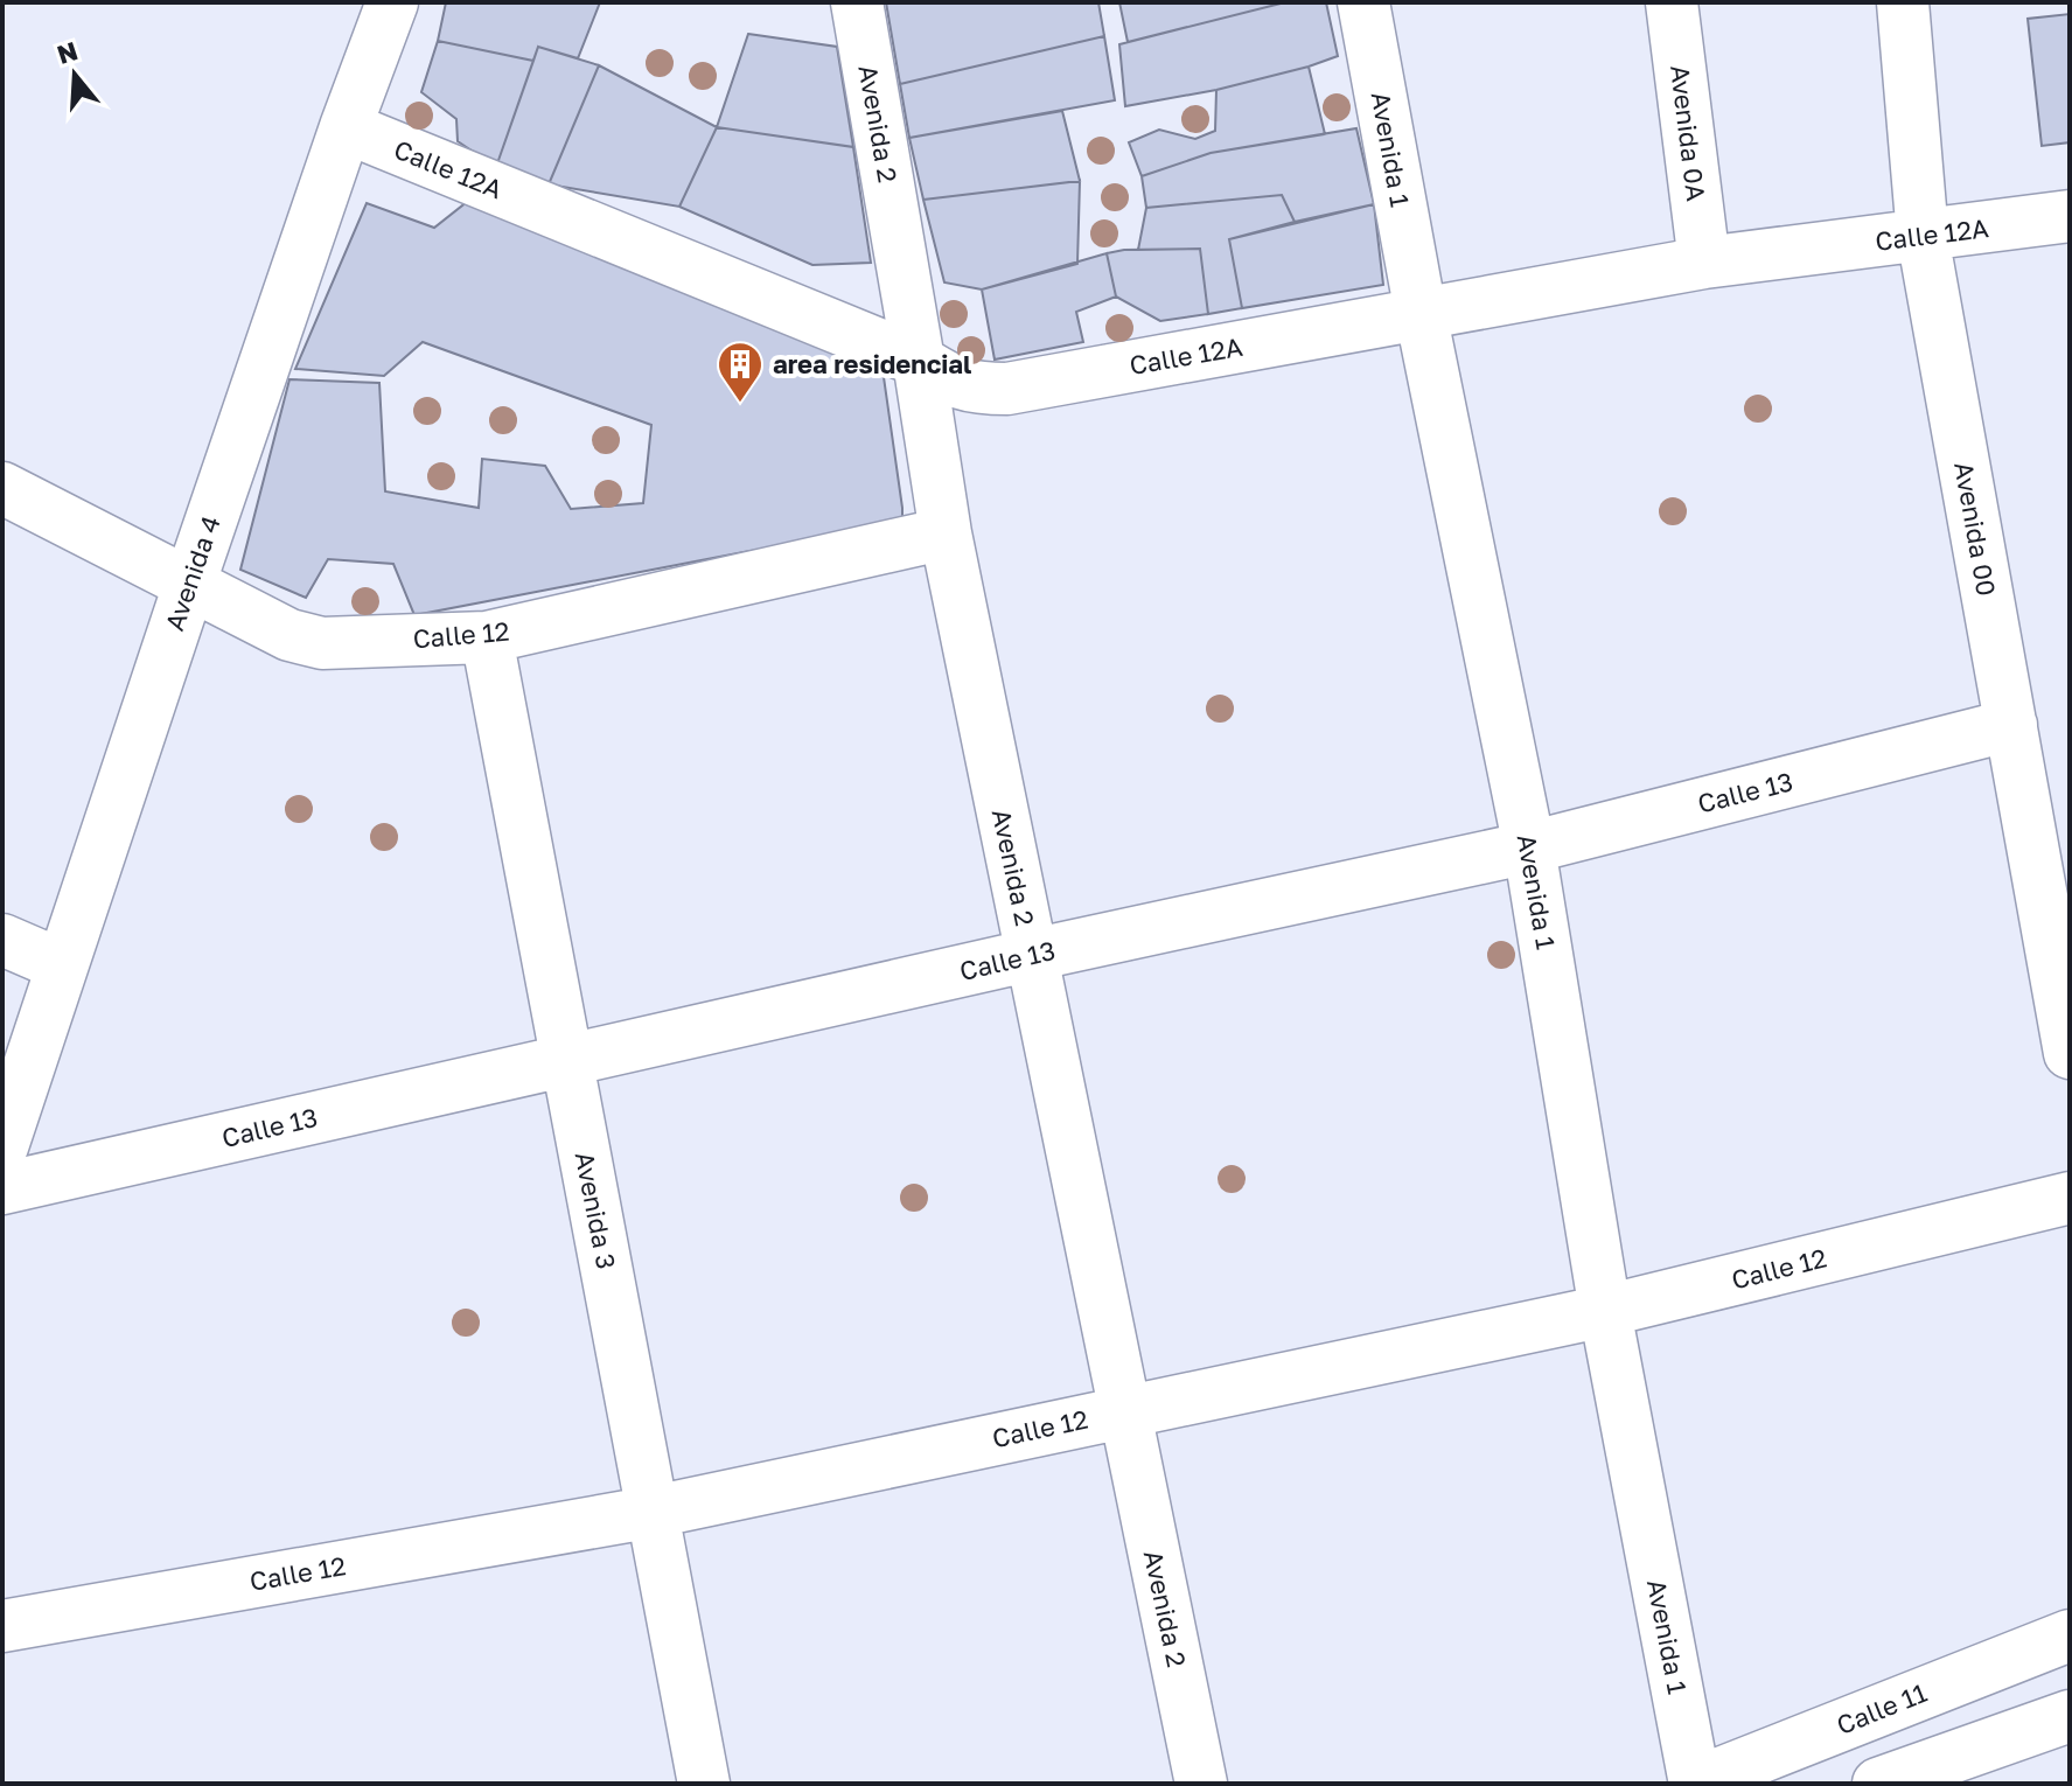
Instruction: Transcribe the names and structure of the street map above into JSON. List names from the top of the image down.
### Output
{
  "streets": {
    "street": [
      "Avenida 2",
      "Avenida 0A",
      "Avenida 1",
      "Calle 12A",
      "Avenida 00",
      "Avenida 4",
      "Calle 12",
      "Calle 13",
      "Avenida 3",
      "Calle 11"
    ]
  },
  "crossings": [
    ["Avenida 2", "Calle 12A"],
    ["Avenida 2", "Calle 12"],
    ["Avenida 2", "Calle 13"],
    ["Avenida 0A", "Calle 12A"],
    ["Avenida 1", "Calle 12A"],
    ["Avenida 1", "Calle 12"],
    ["Avenida 1", "Calle 13"],
    ["Avenida 1", "Calle 11"],
    ["Calle 12A", "Avenida 00"],
    ["Calle 12A", "Avenida 4"],
    ["Avenida 00", "Calle 13"],
    ["Avenida 4", "Calle 12"],
    ["Calle 12", "Avenida 3"],
    ["Calle 13", "Avenida 3"]
  ],
  "places": {
    "building": ["area residencial"]
  },
  "north": "top"
}
